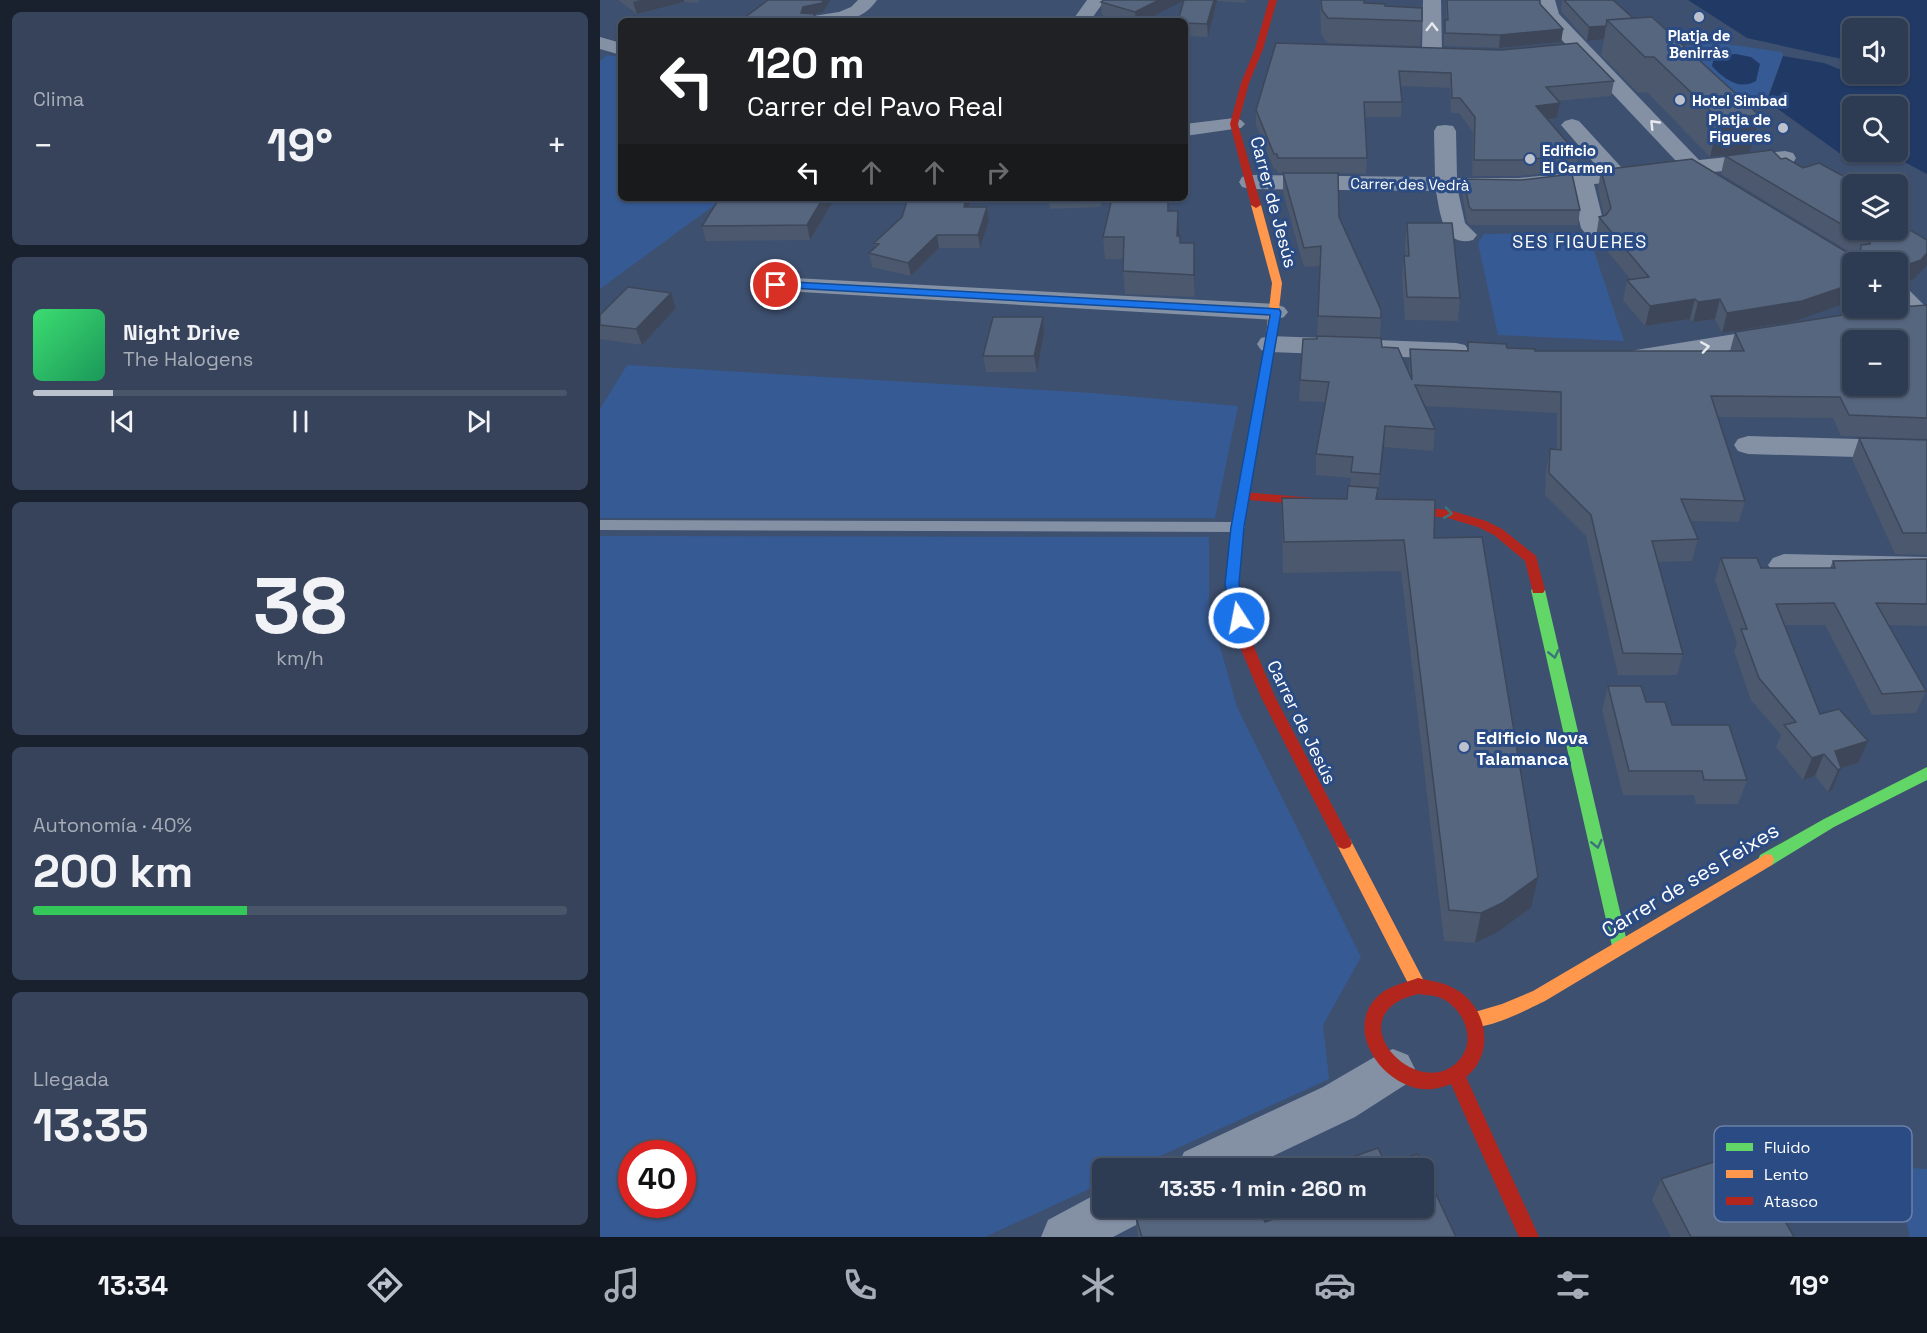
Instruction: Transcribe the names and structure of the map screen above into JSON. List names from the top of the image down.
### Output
{
  "streets": {
    "street": ["Carrer des Vedrà", "Carrer de Jesús", "Carrer de ses Feixes"]
  },
  "crossings": [
    ["Carrer des Vedrà", "Carrer de Jesús"],
    ["Carrer de Jesús", "Carrer de ses Feixes"]
  ],
  "districts": ["SES FIGUERES"],
  "places": [
    "Platja de Benirràs",
    "Hotel Simbad",
    "Platja de Figueres",
    "Edificio El Carmen",
    "Edificio Nova Talamanca"
  ],
  "legend": ["Fluido", "Lento", "Atasco"],
  "page": {
    "tile": [
      "Clima",
      ["38", "km/h"],
      ["Autonomía · 40%", "200 km"],
      ["Llegada", "13:35"]
    ],
    "map_buttons": ["+", "−"],
    "turn": ["120 m", "Carrer del Pavo Real"],
    "heat": ["−", "19°", "+"],
    "song": ["Night Drive", "The Halogens"],
    "limit": "40",
    "trip": "13:35 · 1 min · 260 m",
    "tabs": ["13:34", "19°"]
  }
}
